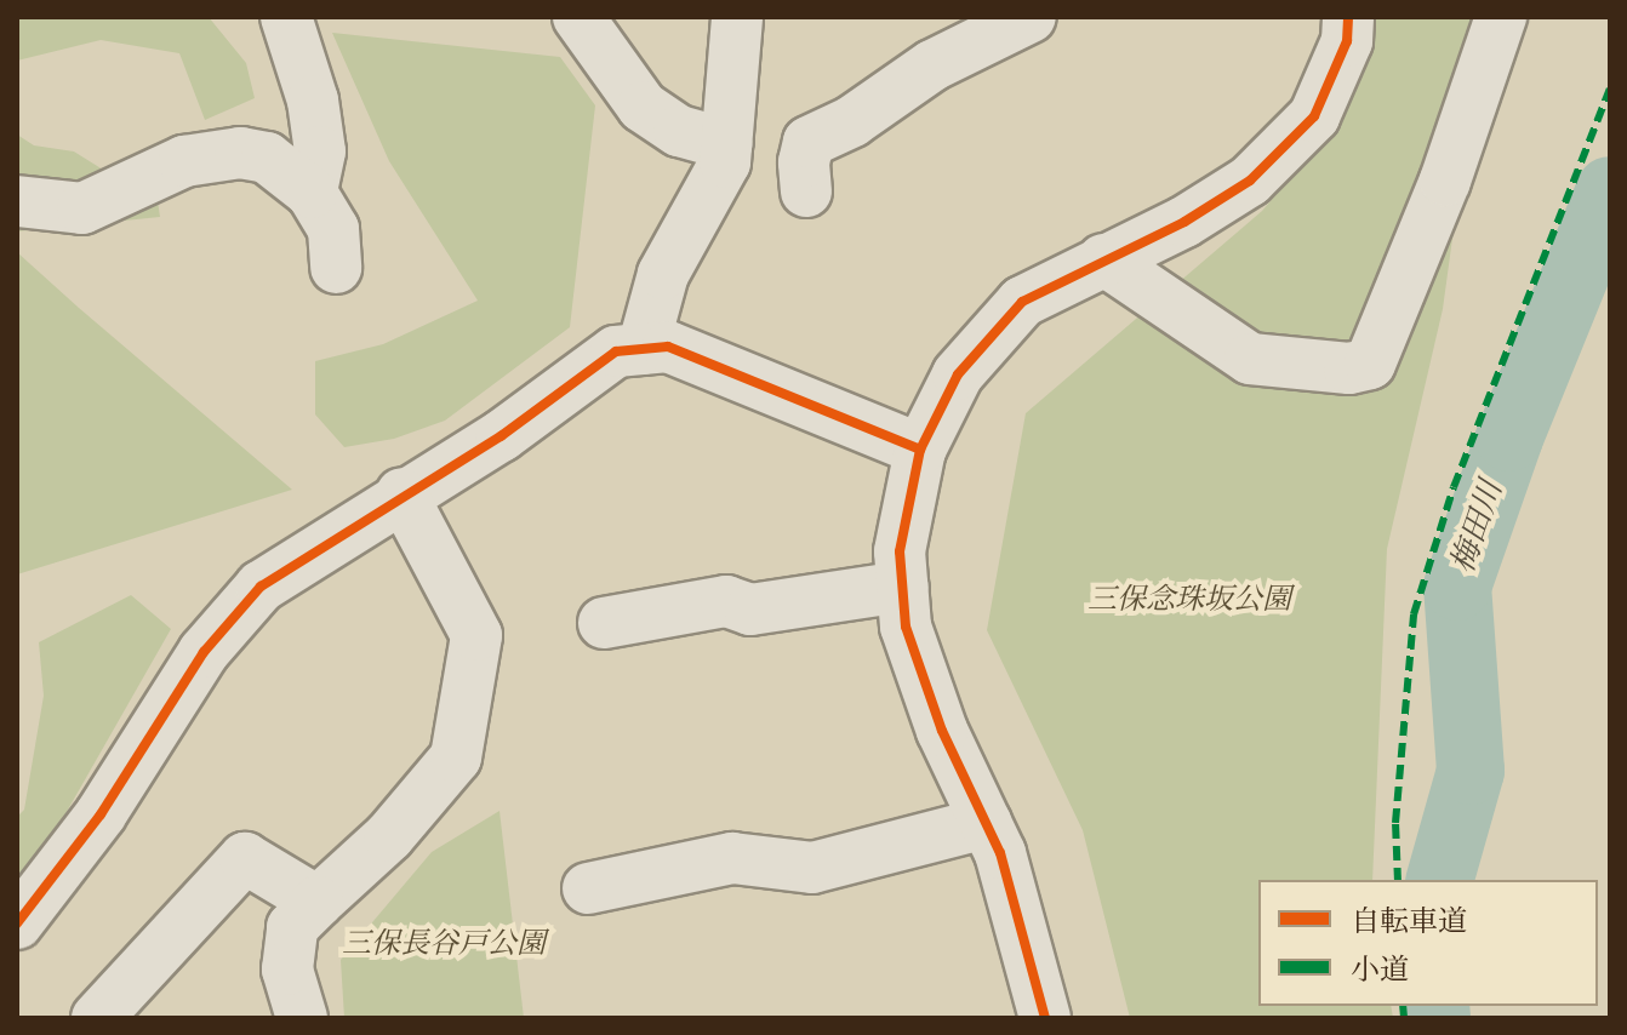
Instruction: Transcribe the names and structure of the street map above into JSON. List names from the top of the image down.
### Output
{
  "water": ["梅田川"],
  "parks": ["三保念珠坂公園", "三保長谷戸公園"],
  "legend": ["自転車道", "小道"]
}
